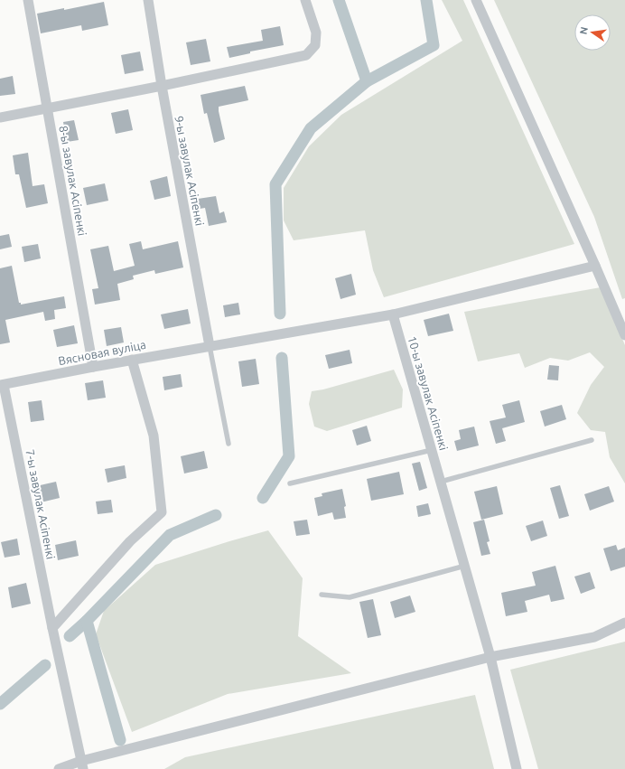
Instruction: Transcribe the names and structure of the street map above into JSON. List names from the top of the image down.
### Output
{
  "streets": {
    "street": [
      "9-ы завулак Асіпенкі",
      "8-ы завулак Асіпенкі",
      "Вясновая вуліца",
      "10-ы завулак Асіпенкі",
      "7-ы завулак Асіпенкі"
    ]
  },
  "crossings": [
    ["9-ы завулак Асіпенкі", "Вясновая вуліца"],
    ["8-ы завулак Асіпенкі", "Вясновая вуліца"],
    ["Вясновая вуліца", "7-ы завулак Асіпенкі"]
  ],
  "north": "left"
}
